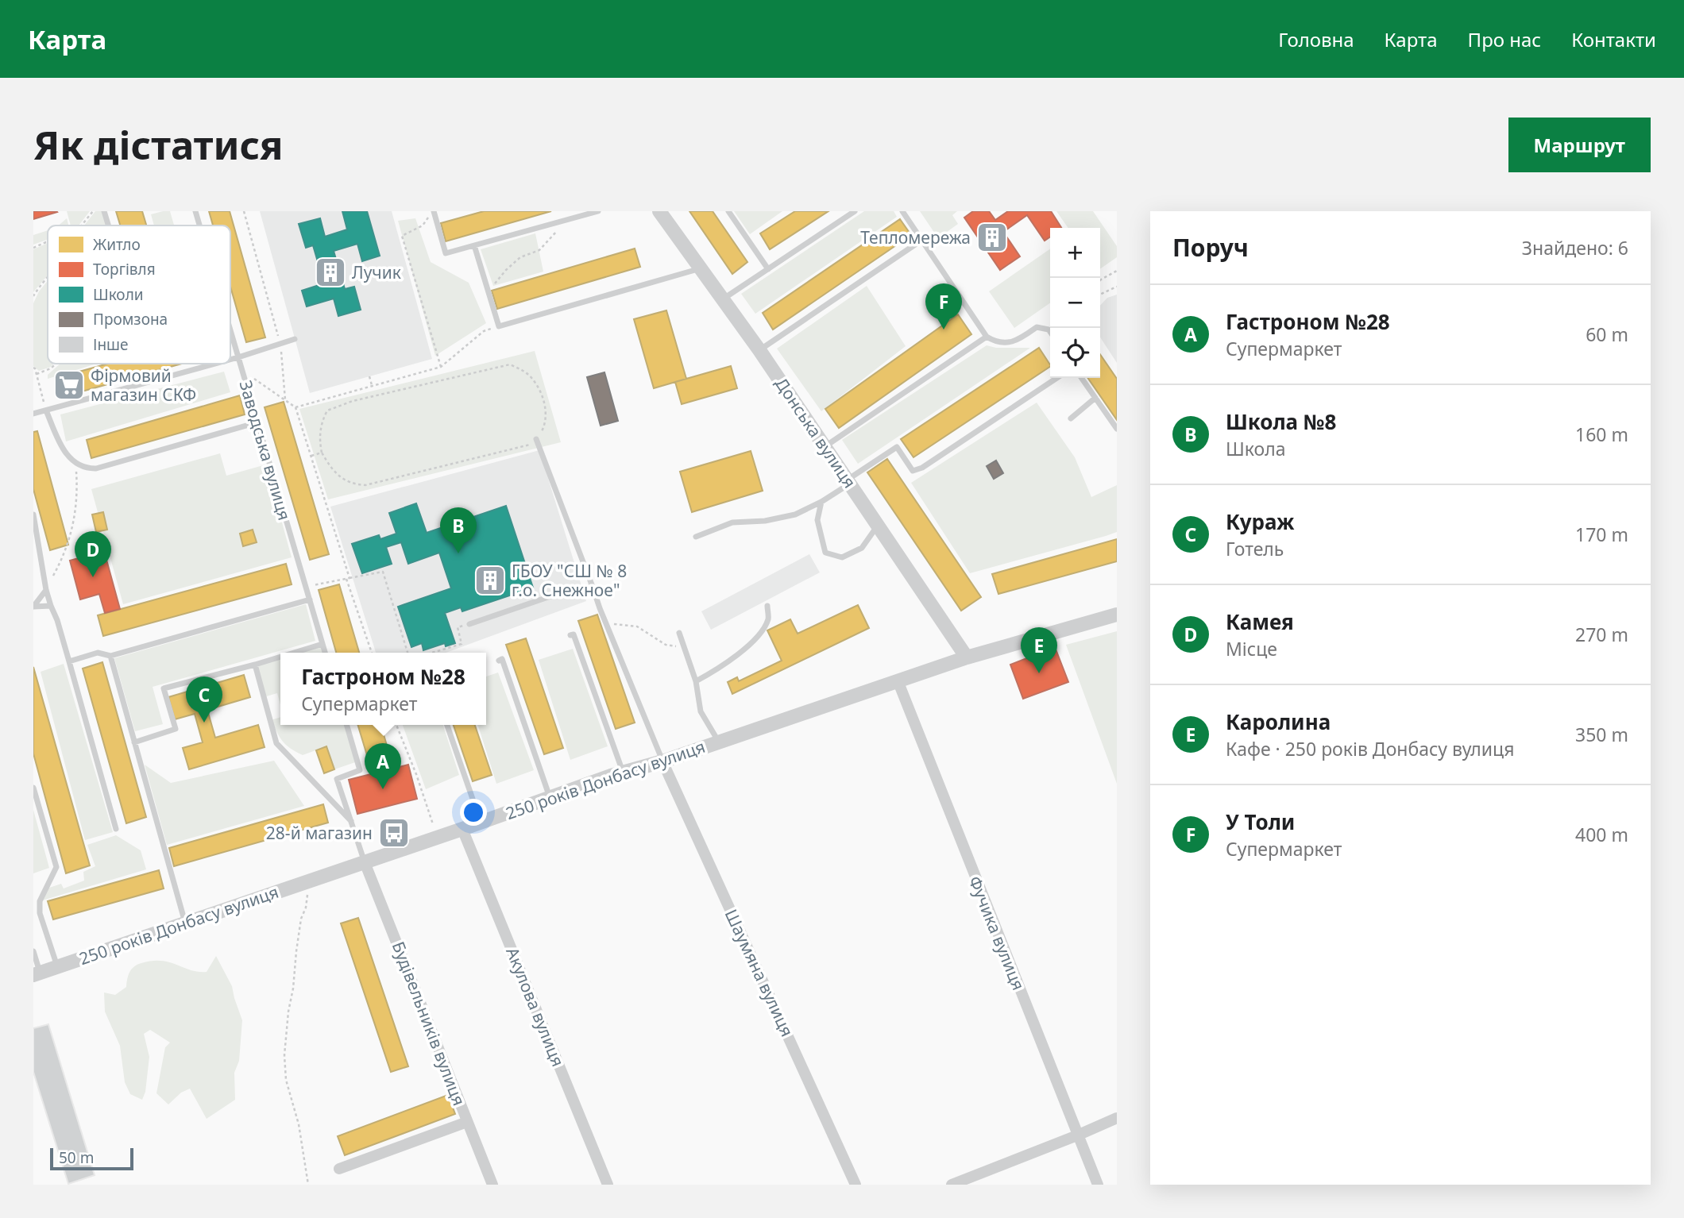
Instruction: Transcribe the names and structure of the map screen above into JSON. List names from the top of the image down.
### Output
{
  "streets": {
    "street": [
      "Донська вулиця",
      "250 років Донбасу вулиця",
      "Фучика вулиця",
      "Шаумяна вулиця",
      "Акулова вулиця",
      "Будівельників вулиця"
    ],
    "lane": ["Заводська вулиця"]
  },
  "crossings": [
    ["Донська вулиця", "250 років Донбасу вулиця"],
    ["250 років Донбасу вулиця", "Фучика вулиця"],
    ["250 років Донбасу вулиця", "Шаумяна вулиця"],
    ["250 років Донбасу вулиця", "Акулова вулиця"],
    ["250 років Донбасу вулиця", "Будівельників вулиця"]
  ],
  "places": {
    "building": ["Тепломережа", "Лучик", "ГБОУ \"СШ № 8 г.о. Снежное\""],
    "supermarket": ["Фірмовий магазин СКФ"],
    "bus stop": ["28-й магазин"]
  },
  "legend": [
    "Житло",
    "Торгівля",
    "Школи",
    "Промзона",
    "Інше"
  ],
  "scale_bar": "50 m",
  "page": {
    "header": "Карта",
    "nav": [
      "Головна",
      "Карта",
      "Про нас",
      "Контакти"
    ],
    "buttons": "Маршрут",
    "title": "Як дістатися",
    "heading": ["Поруч", "Знайдено: 6"],
    "map_buttons": ["+", "−"],
    "pins": [
      "F",
      "B",
      "D",
      "E",
      "C",
      "A"
    ],
    "list": [
      {
        "mark": "A",
        "name": "Гастроном №28",
        "note": "Супермаркет",
        "value": "60 m"
      },
      {
        "mark": "B",
        "name": "Школа №8",
        "note": "Школа",
        "value": "160 m"
      },
      {
        "mark": "C",
        "name": "Кураж",
        "note": "Готель",
        "value": "170 m"
      },
      {
        "mark": "D",
        "name": "Камея",
        "note": "Місце",
        "value": "270 m"
      },
      {
        "mark": "E",
        "name": "Каролина",
        "note": "Кафе · 250 років Донбасу вулиця",
        "value": "350 m"
      },
      {
        "mark": "F",
        "name": "У Толи",
        "note": "Супермаркет",
        "value": "400 m"
      }
    ],
    "popup": ["Гастроном №28", "Супермаркет"],
    "scale": "50 m"
  }
}
